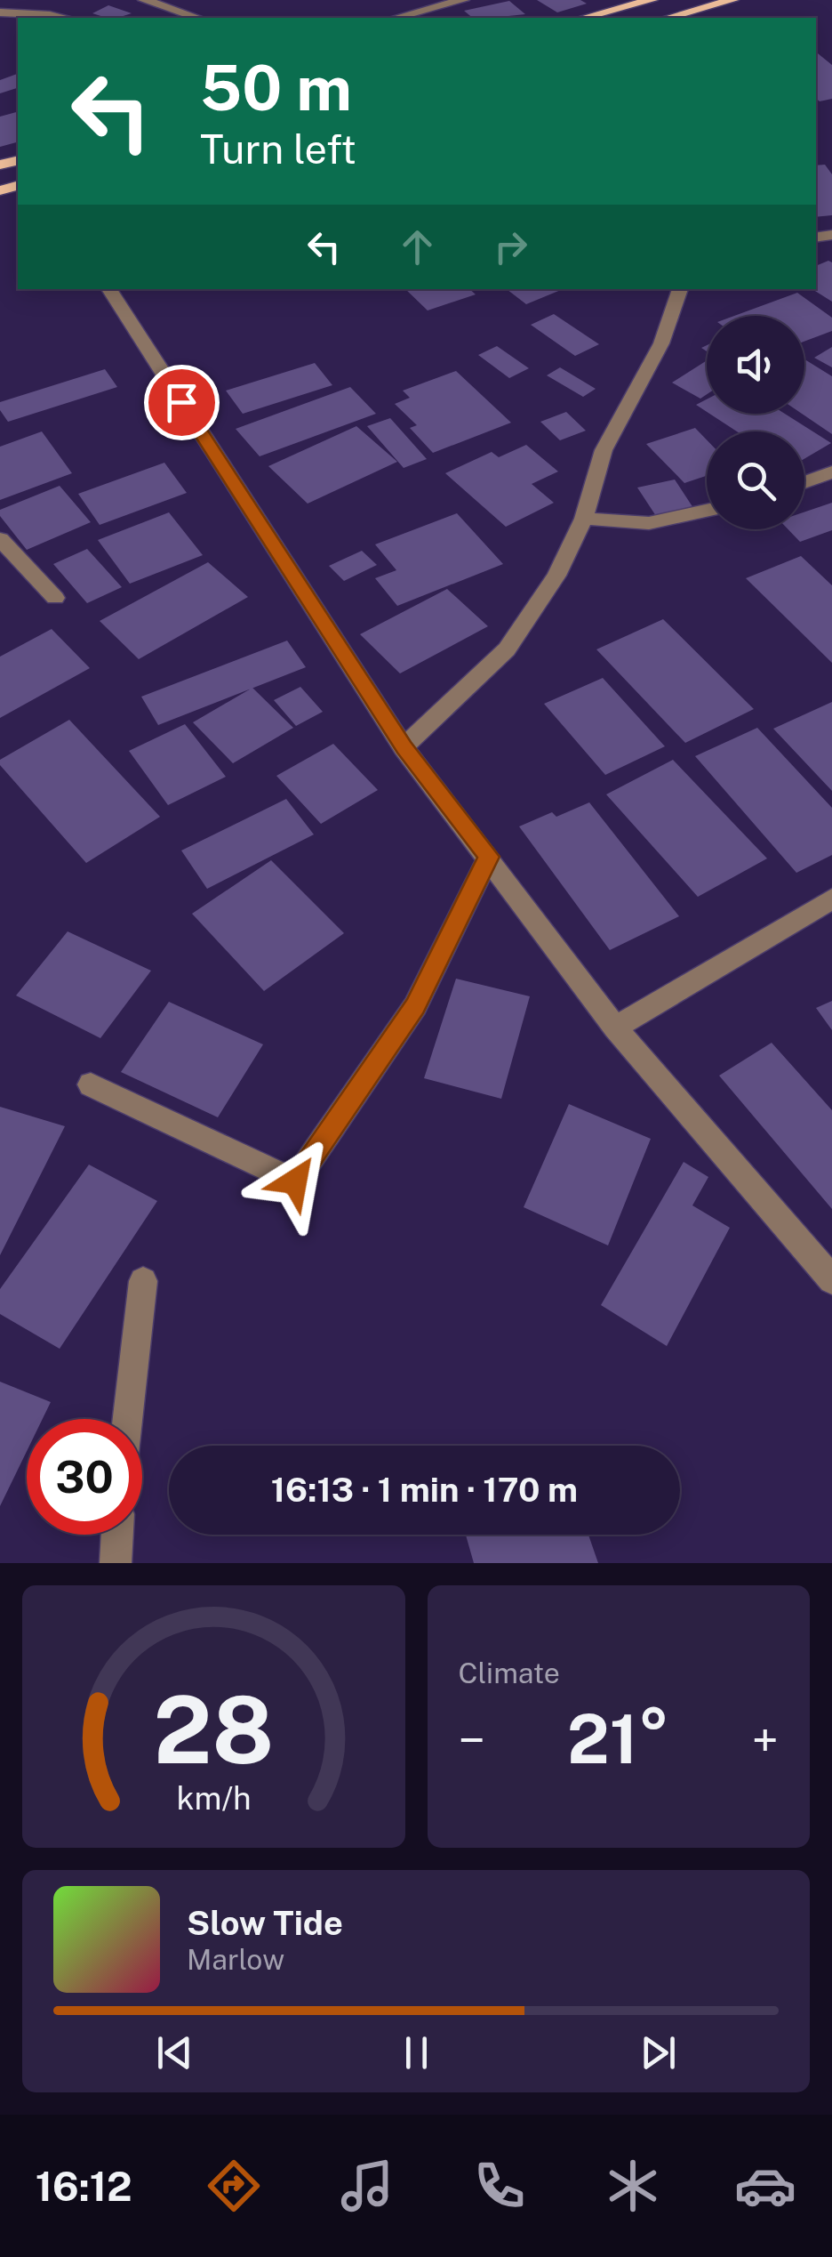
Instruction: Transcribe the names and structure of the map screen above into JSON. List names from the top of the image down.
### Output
{
  "page": {
    "turn": ["50 m", "Turn left"],
    "limit": "30",
    "trip": "16:13 · 1 min · 170 m",
    "tile": "Climate",
    "heat": ["−", "21°", "+"],
    "song": ["Slow Tide", "Marlow"],
    "tabs": "16:12",
    "gauge": ["28", "km/h"]
  }
}
